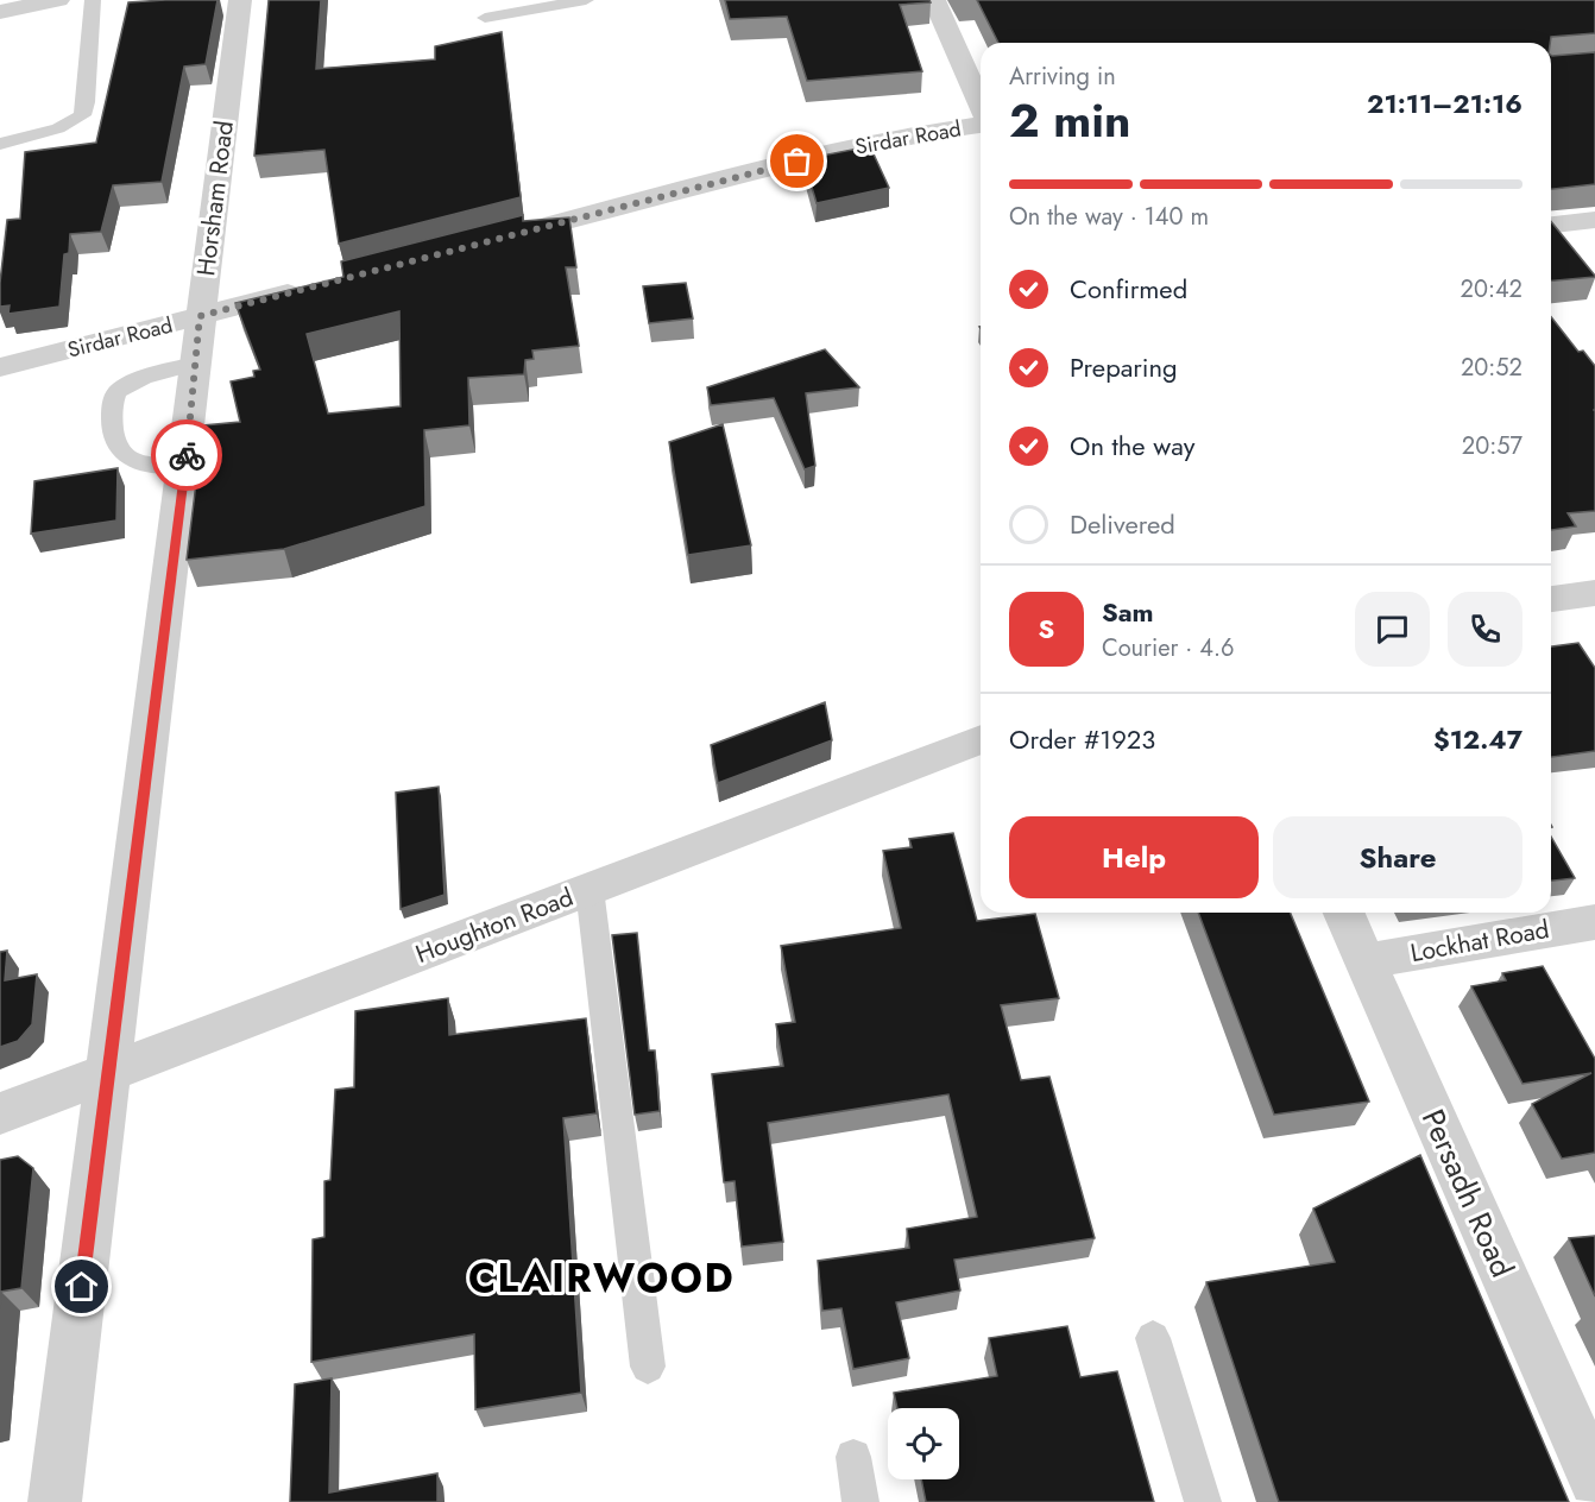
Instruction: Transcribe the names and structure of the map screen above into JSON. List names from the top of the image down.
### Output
{
  "streets": {
    "street": [
      "Sirdar Road",
      "Horsham Road",
      "Houghton Road",
      "Lockhat Road",
      "Persadh Road"
    ]
  },
  "crossings": [
    ["Sirdar Road", "Horsham Road"],
    ["Horsham Road", "Houghton Road"],
    ["Lockhat Road", "Persadh Road"]
  ],
  "districts": ["CLAIRWOOD"],
  "page": {
    "heading": ["2 min", "Arriving in", "21:11–21:16"],
    "panel": [
      "Sam",
      "Courier · 4.6",
      "Order #1923",
      "$12.47"
    ],
    "bar": "On the way · 140 m",
    "list": [
      ["Confirmed", "20:42"],
      ["Preparing", "20:52"],
      ["On the way", "20:57"],
      "Delivered"
    ],
    "round": "S",
    "buttons": ["Help", "Share"]
  }
}
